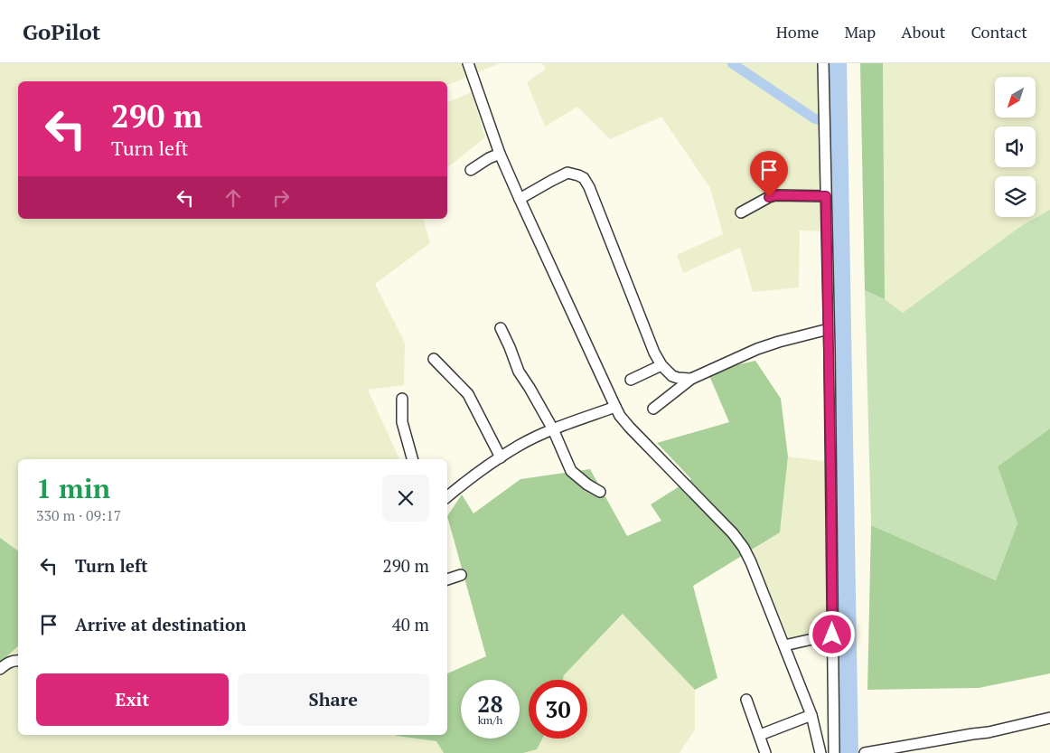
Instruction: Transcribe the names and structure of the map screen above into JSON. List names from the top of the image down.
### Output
{
  "north": "bottom left",
  "page": {
    "header": "GoPilot",
    "nav": [
      "Home",
      "Map",
      "About",
      "Contact"
    ],
    "turn": ["290 m", "Turn left"],
    "heading": ["1 min", "330 m · 09:17"],
    "list": [
      {
        "name": "Turn left",
        "value": "290 m"
      },
      {
        "name": "Arrive at destination",
        "value": "40 m"
      }
    ],
    "buttons": ["Exit", "Share"],
    "speed": "28 km/h",
    "limit": "30"
  }
}
